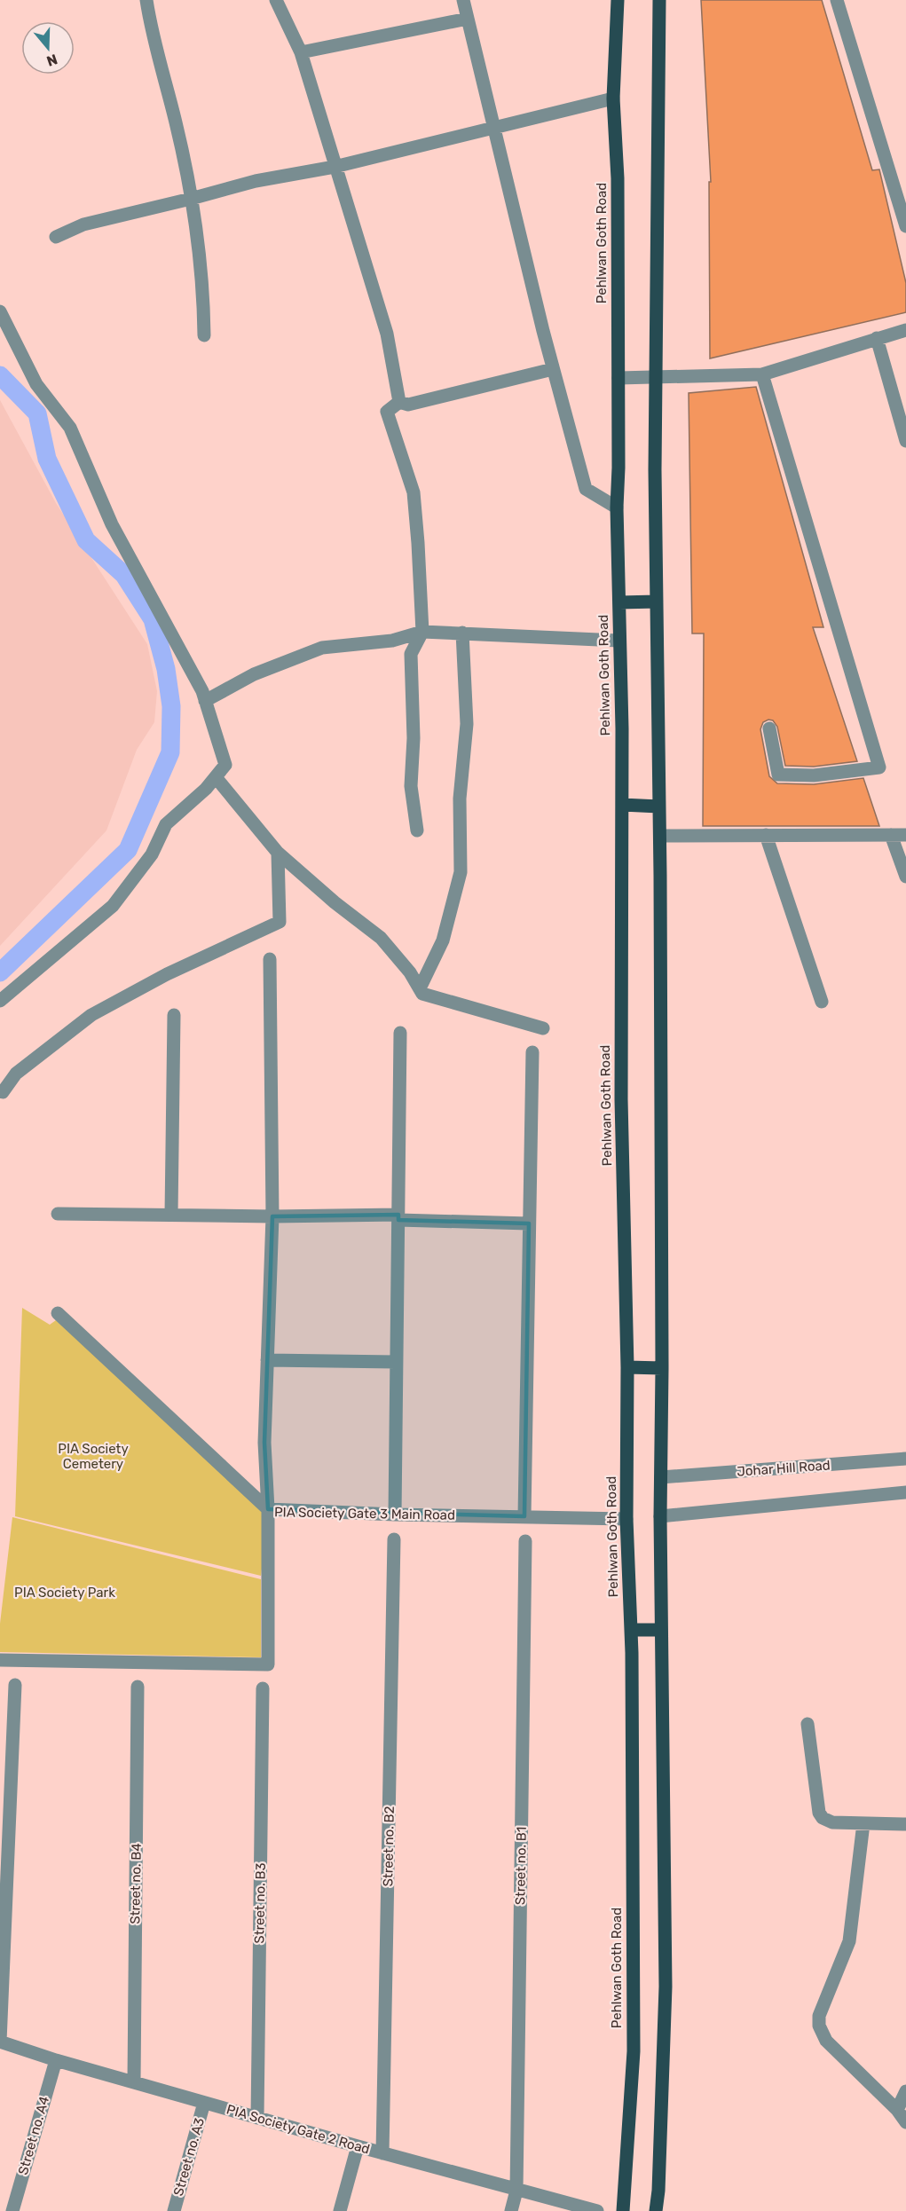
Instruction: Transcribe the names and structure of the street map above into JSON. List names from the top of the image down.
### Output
{
  "streets": {
    "main road": ["Pehlwan Goth Road"],
    "street": [
      "Johar Hill Road",
      "PIA Society Gate 3 Main Road",
      "Street no. B2",
      "Street no. B1",
      "Street no. B4",
      "Street no. B3",
      "PIA Society Gate 2 Road",
      "Street no. A4",
      "Street no. A3"
    ]
  },
  "crossings": [
    ["Pehlwan Goth Road", "PIA Society Gate 3 Main Road"],
    ["Street no. B2", "PIA Society Gate 2 Road"],
    ["Street no. B1", "PIA Society Gate 2 Road"],
    ["Street no. B4", "PIA Society Gate 2 Road"],
    ["Street no. B3", "PIA Society Gate 2 Road"],
    ["PIA Society Gate 2 Road", "Street no. A4"],
    ["PIA Society Gate 2 Road", "Street no. A3"]
  ],
  "parks": ["PIA Society Cemetery", "PIA Society Park"],
  "north": "bottom"
}
